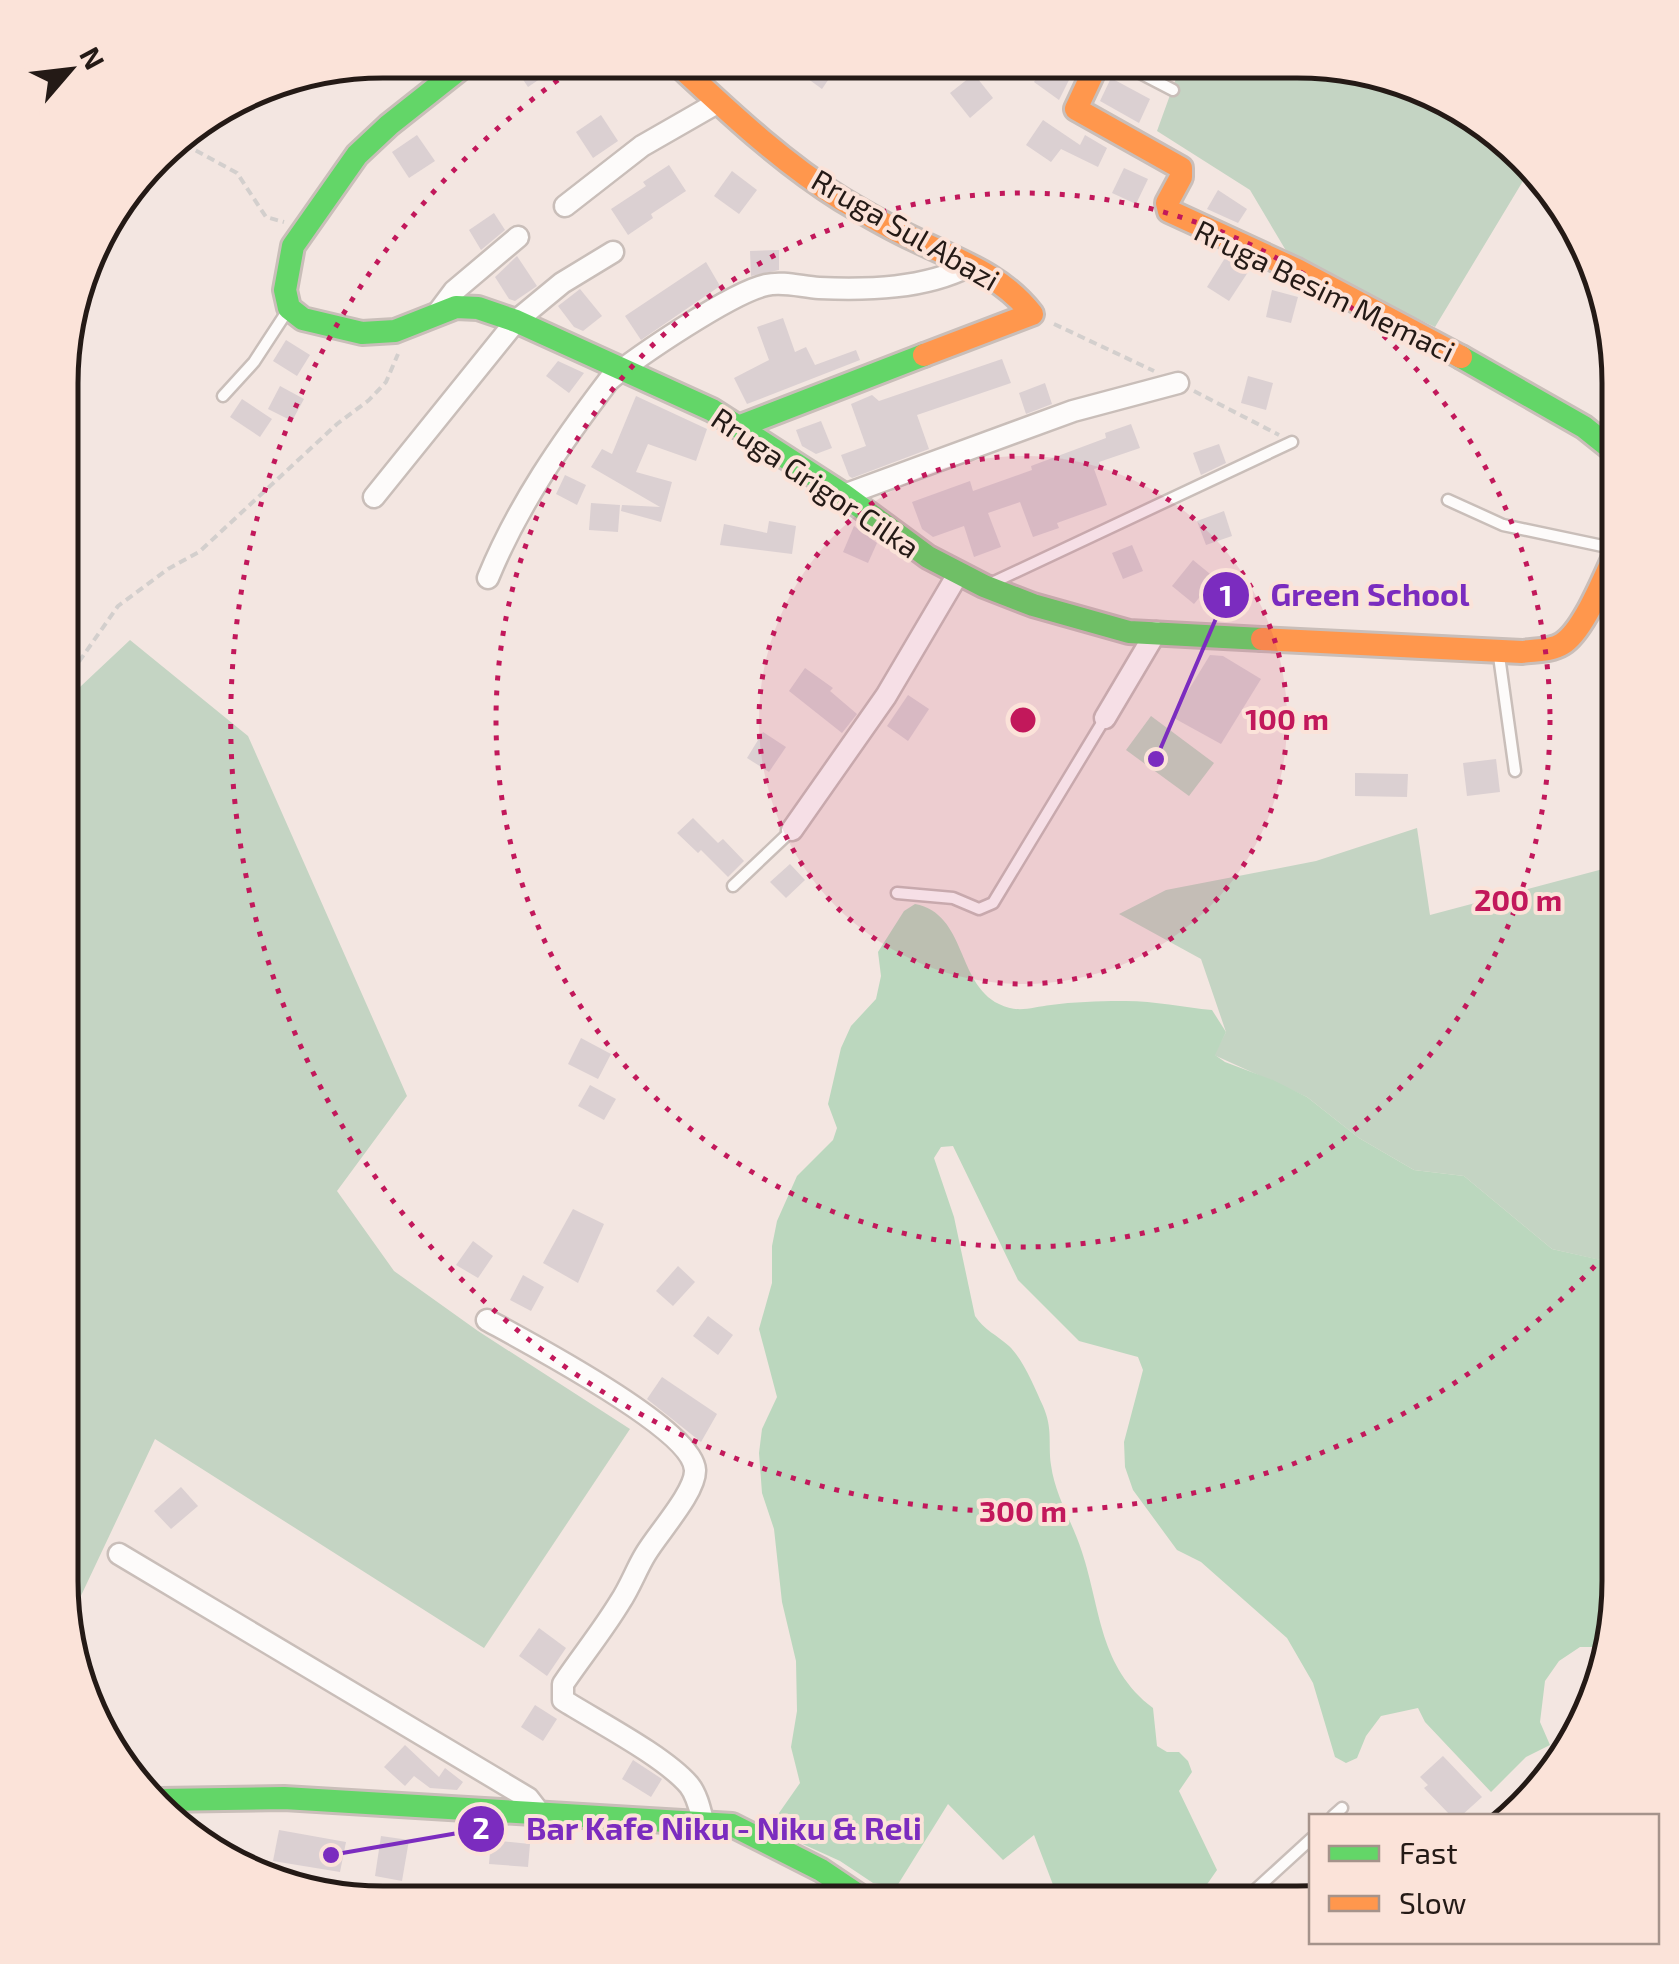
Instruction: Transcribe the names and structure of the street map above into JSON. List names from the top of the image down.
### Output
{
  "streets": {
    "street": ["Rruga Sul Abazi", "Rruga Besim Memaci", "Rruga Grigor Cilka"]
  },
  "crossings": [
    ["Rruga Sul Abazi", "Rruga Grigor Cilka"]
  ],
  "places": ["Green School", "Bar Kafe Niku - Niku & Reli"],
  "legend": ["Fast", "Slow"],
  "north": "top right",
  "rings": ["100 m", "200 m", "300 m"]
}
